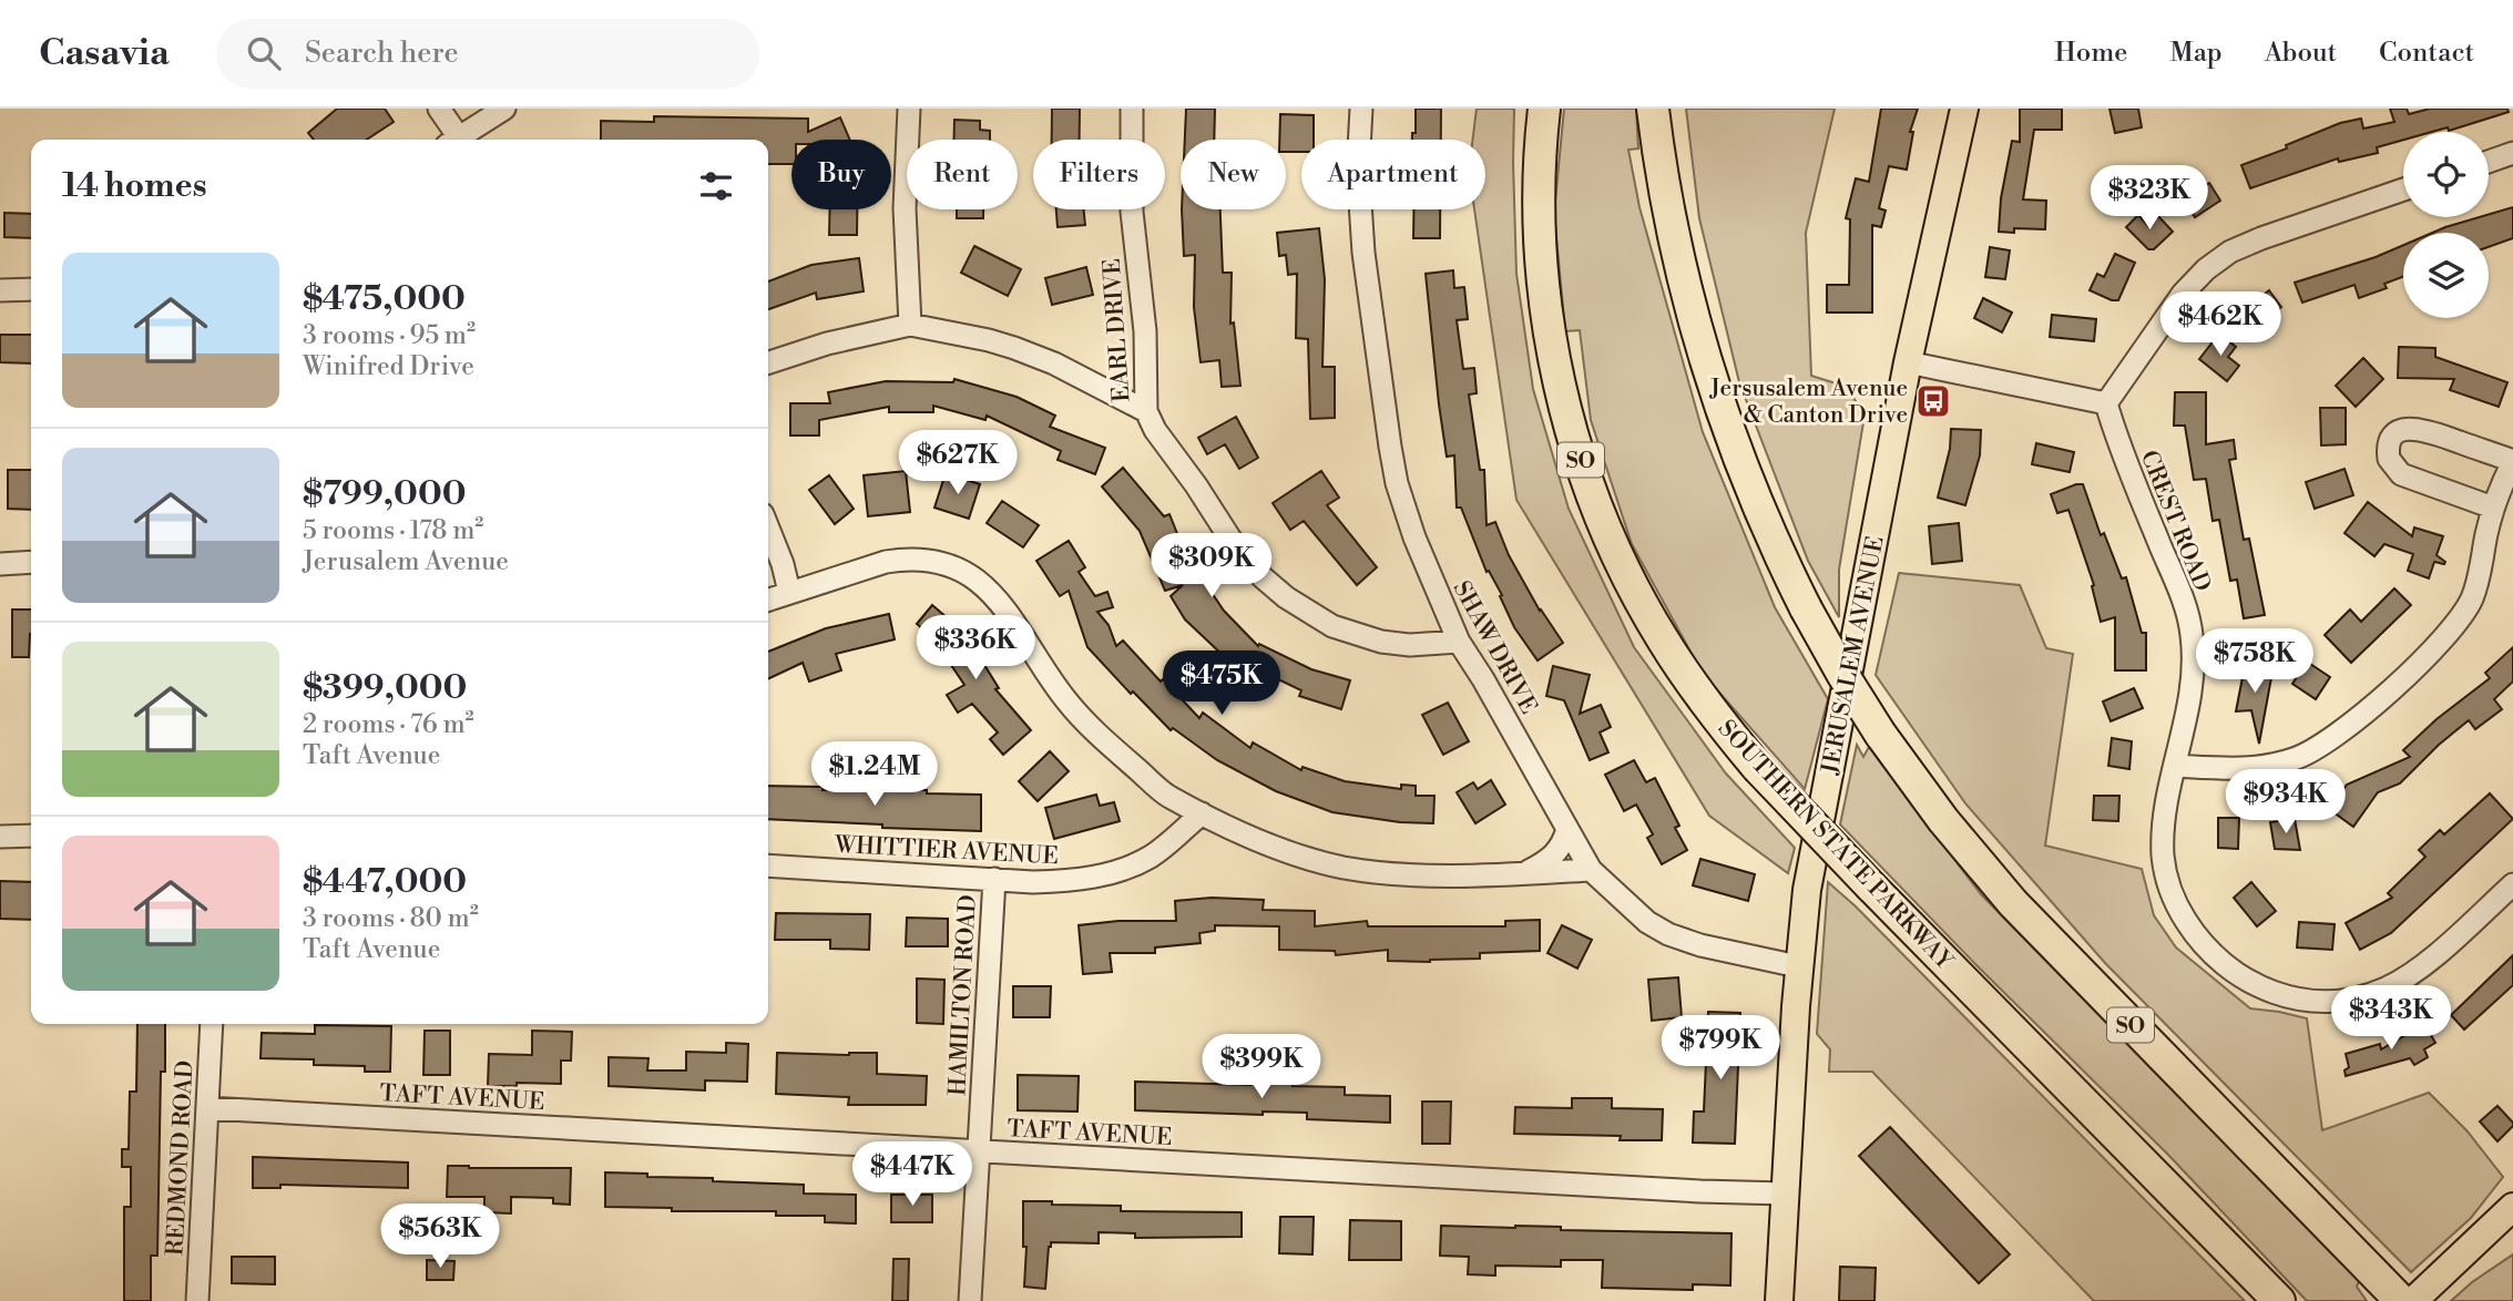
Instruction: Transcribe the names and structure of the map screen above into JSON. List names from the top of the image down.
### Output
{
  "streets": {
    "highway": ["SO", "SOUTHERN STATE PARKWAY"],
    "main road": ["JERUSALEM AVENUE"],
    "street": [
      "EARL DRIVE",
      "CREST ROAD",
      "SHAW DRIVE",
      "WHITTIER AVENUE",
      "HAMILTON ROAD",
      "TAFT AVENUE",
      "REDMOND ROAD"
    ]
  },
  "crossings": [
    ["EARL DRIVE", "SHAW DRIVE"],
    ["SHAW DRIVE", "JERUSALEM AVENUE"],
    ["JERUSALEM AVENUE", "TAFT AVENUE"],
    ["WHITTIER AVENUE", "HAMILTON ROAD"],
    ["HAMILTON ROAD", "TAFT AVENUE"],
    ["TAFT AVENUE", "REDMOND ROAD"]
  ],
  "places": {
    "bus stop": ["Jersusalem Avenue & Canton Drive"]
  },
  "page": {
    "header": "Casavia",
    "search": "Search here",
    "nav": [
      "Home",
      "Map",
      "About",
      "Contact"
    ],
    "chip": [
      "Buy",
      "Rent",
      "Filters",
      "New",
      "Apartment"
    ],
    "heading": "14 homes",
    "price": [
      "$323K",
      "$462K",
      "$627K",
      "$309K",
      "$336K",
      "$758K",
      "$475K",
      "$1.24M",
      "$934K",
      "$343K",
      "$799K",
      "$399K",
      "$447K",
      "$563K"
    ],
    "list": [
      {
        "name": "$475,000",
        "note": "3 rooms · 95 m² · Winifred Drive"
      },
      {
        "name": "$799,000",
        "note": "5 rooms · 178 m² · Jerusalem Avenue"
      },
      {
        "name": "$399,000",
        "note": "2 rooms · 76 m² · Taft Avenue"
      },
      {
        "name": "$447,000",
        "note": "3 rooms · 80 m² · Taft Avenue"
      }
    ]
  }
}
